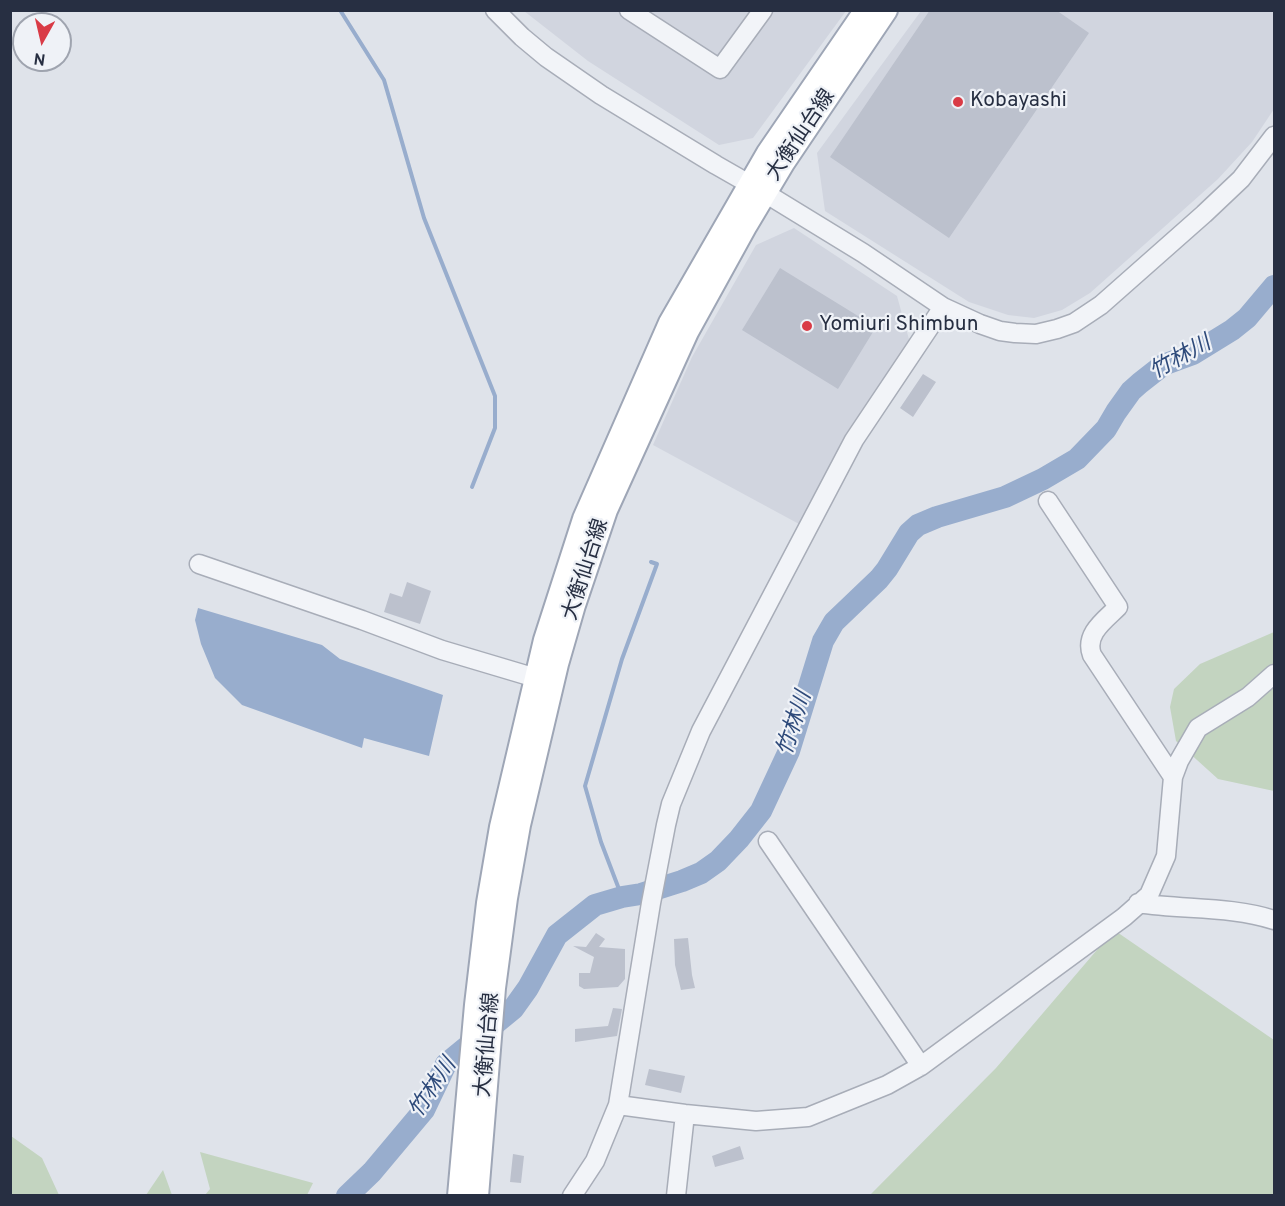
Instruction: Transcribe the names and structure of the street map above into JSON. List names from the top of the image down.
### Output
{
  "streets": {
    "main road": ["大衡仙台線"]
  },
  "water": ["竹林川"],
  "places": ["Kobayashi", "Yomiuri Shimbun"],
  "north": "bottom"
}
